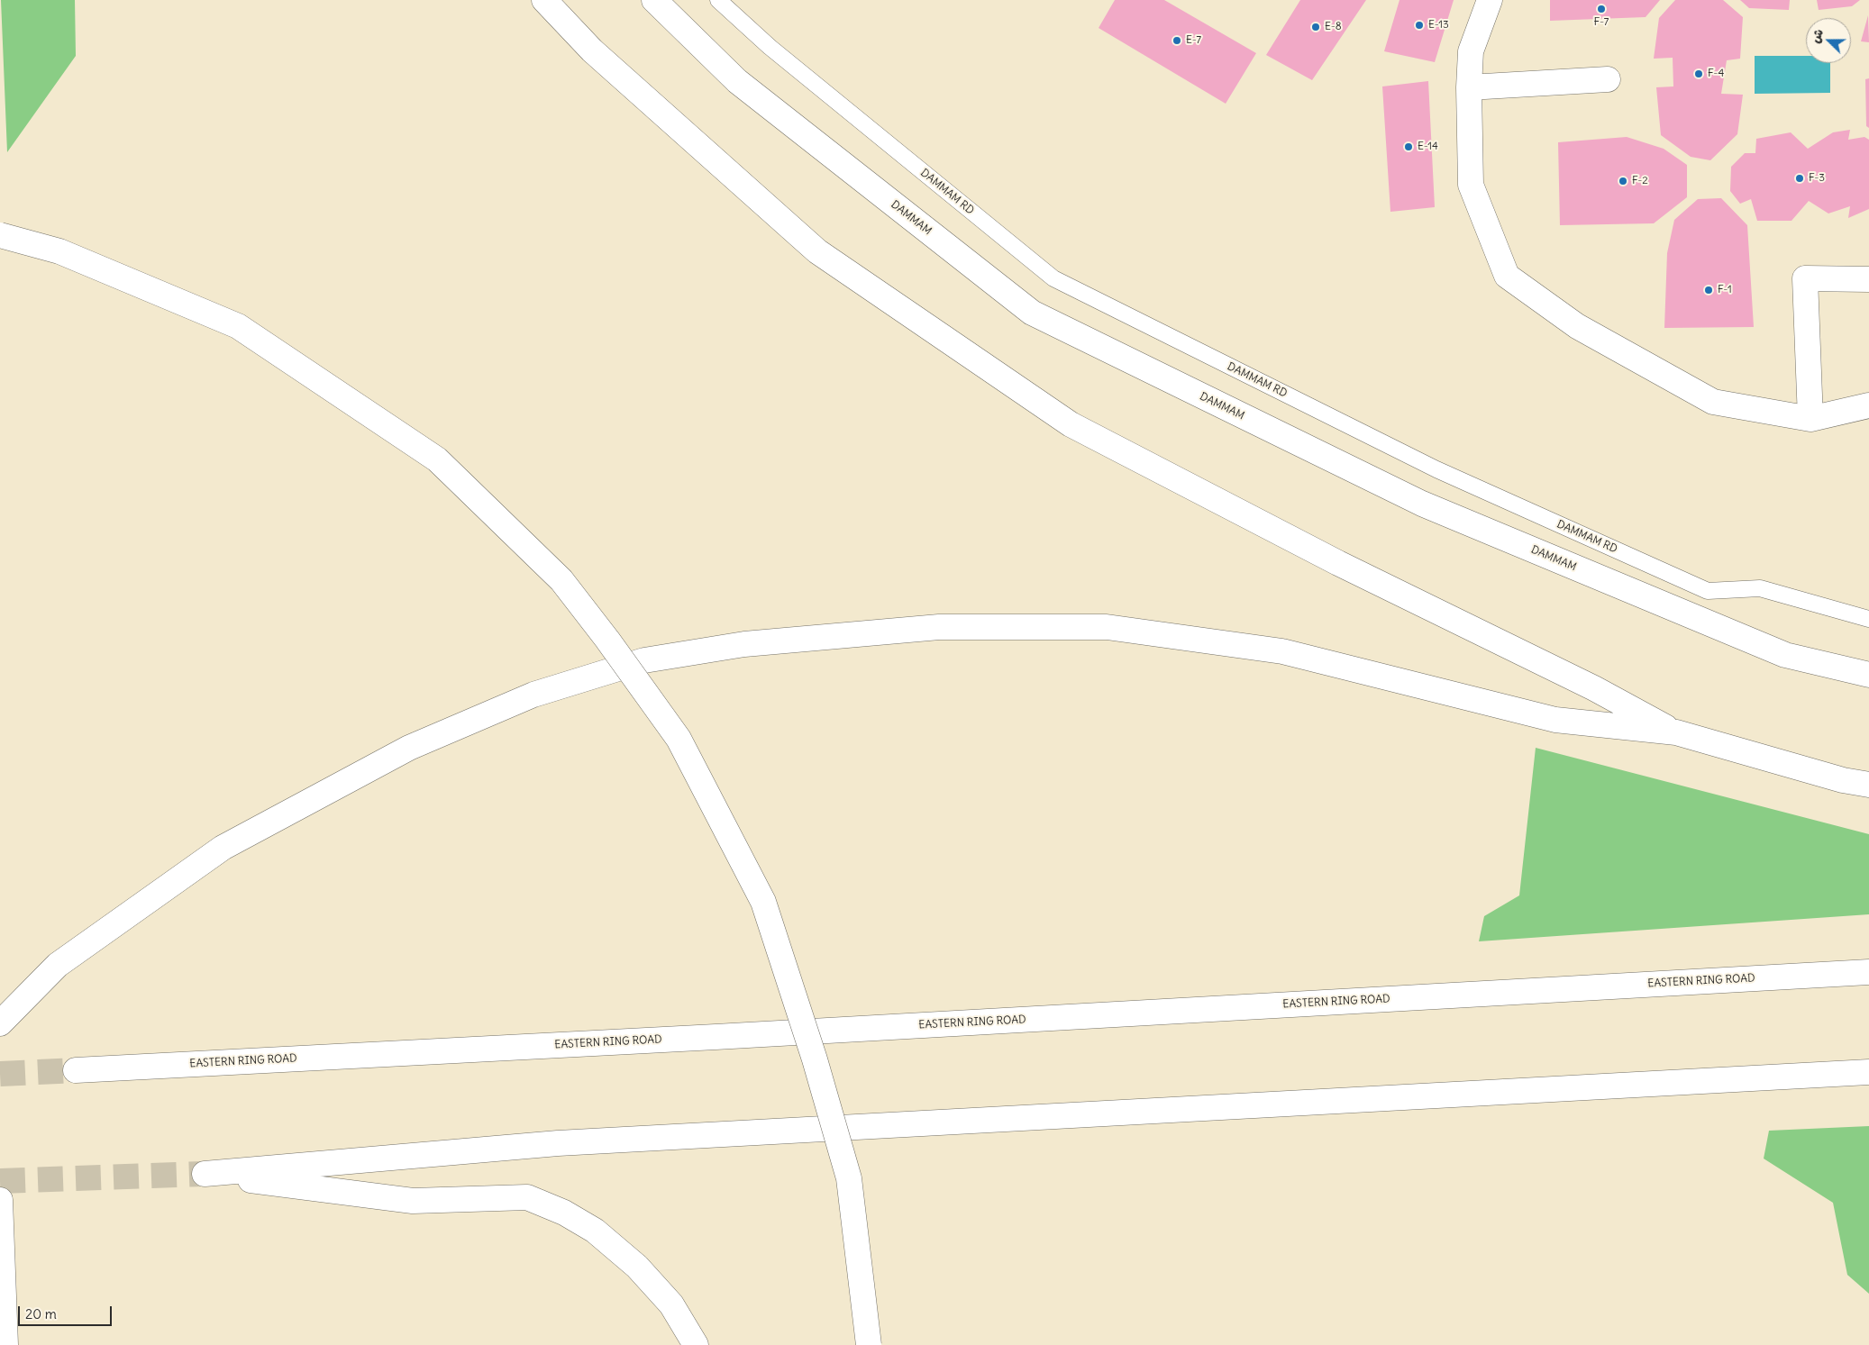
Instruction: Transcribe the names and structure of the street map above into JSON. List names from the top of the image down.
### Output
{
  "streets": {
    "main road": ["DAMMAM", "EASTERN RING ROAD"],
    "lane": ["DAMMAM RD"]
  },
  "places": [
    "F-7",
    "E-13",
    "E-8",
    "E-7",
    "F-4",
    "E-14",
    "F-3",
    "F-2",
    "F-1"
  ],
  "scale_bar": "20 m",
  "north": "left"
}
